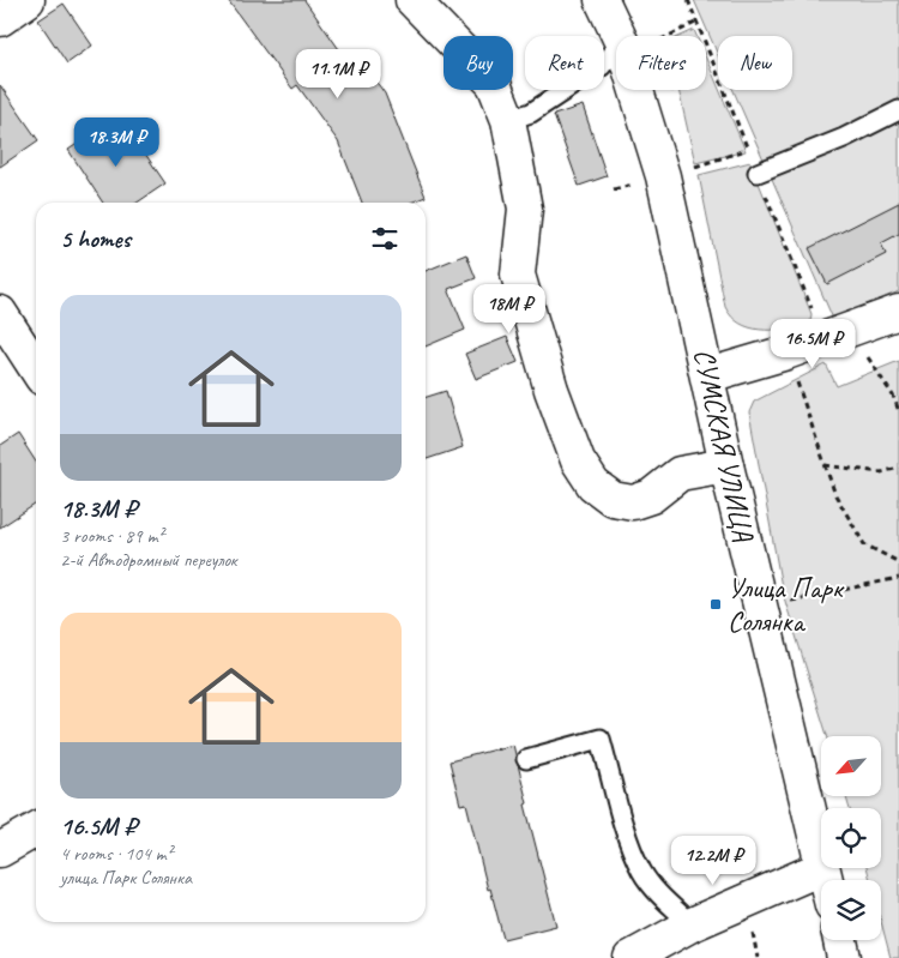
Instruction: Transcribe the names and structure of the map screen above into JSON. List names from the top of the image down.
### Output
{
  "streets": {
    "street": ["СУМСКАЯ УЛИЦА"]
  },
  "places": {
    "transit": ["Улица Парк Солянка"]
  },
  "north": "bottom left",
  "page": {
    "chip": [
      "Buy",
      "Rent",
      "Filters",
      "New"
    ],
    "price": [
      "11.1M ₽",
      "18.3M ₽",
      "18M ₽",
      "16.5M ₽",
      "12.2M ₽"
    ],
    "heading": "5 homes",
    "list": [
      {
        "name": "18.3M ₽",
        "note": "3 rooms · 89 m² · 2-й Автодромный переулок"
      },
      {
        "name": "16.5M ₽",
        "note": "4 rooms · 104 m² · улица Парк Солянка"
      }
    ]
  }
}
